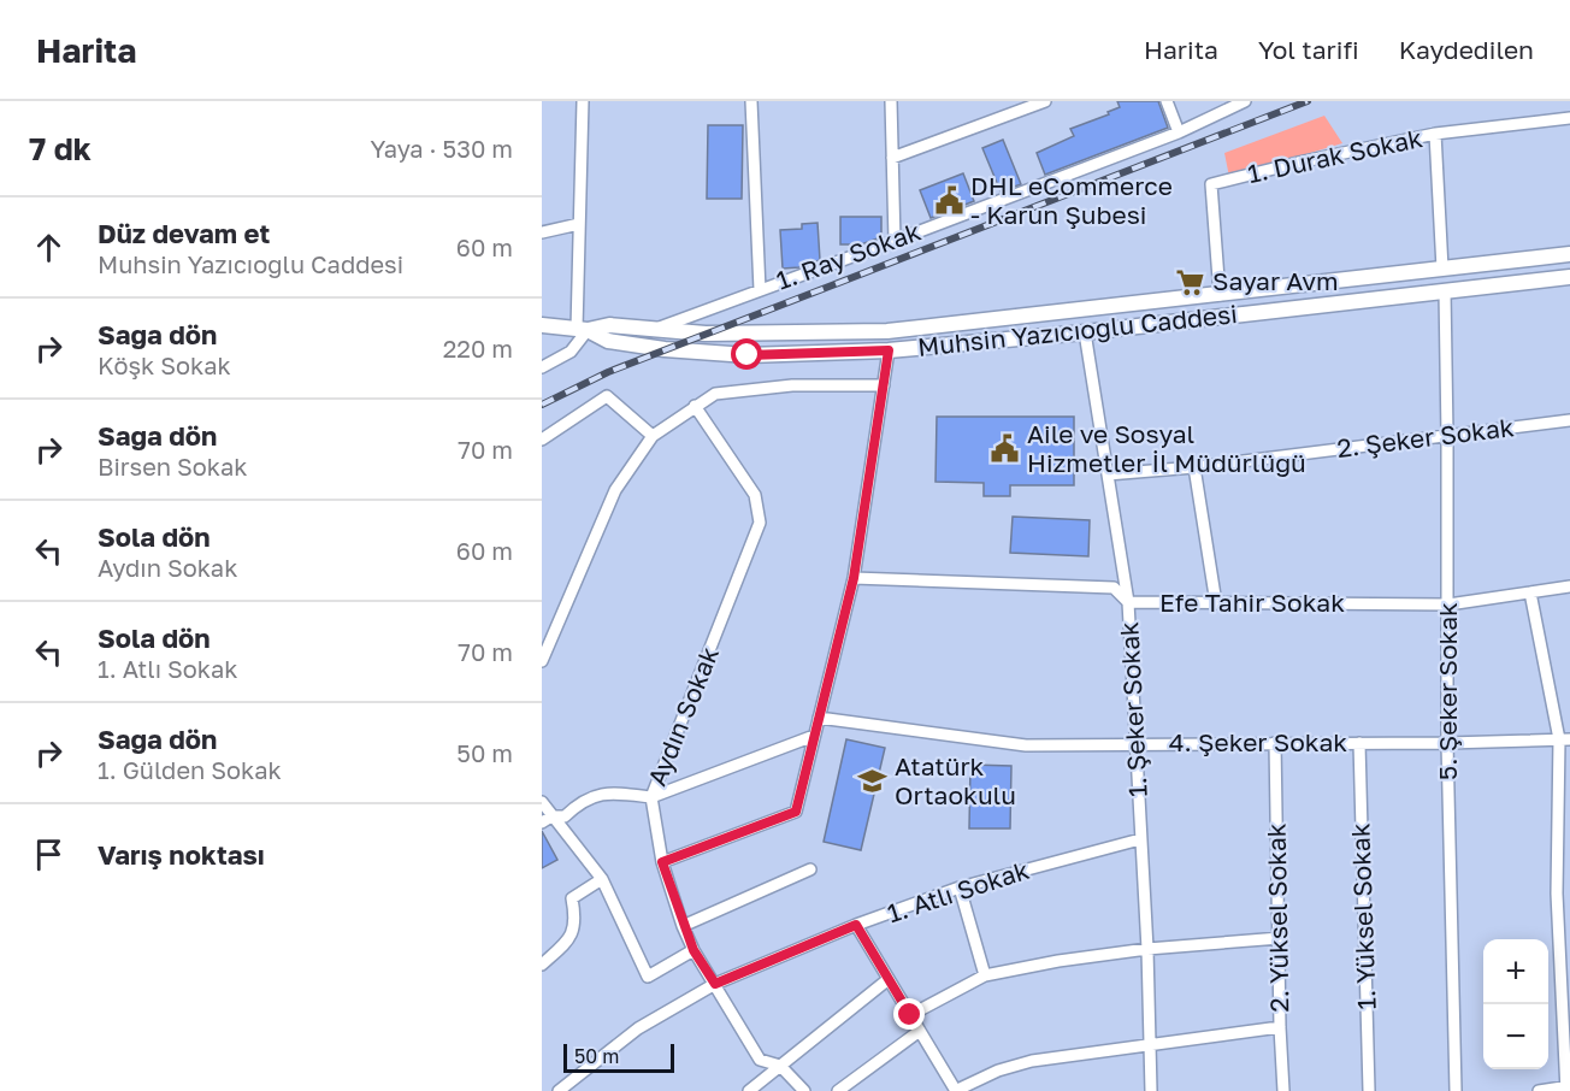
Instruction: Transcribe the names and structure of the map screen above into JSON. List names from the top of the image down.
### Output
{
  "streets": {
    "street": [
      "1. Durak Sokak",
      "1. Ray Sokak",
      "Muhsin Yazıcıoğlu Caddesi",
      "2. Şeker Sokak",
      "Efe Tahir Sokak",
      "5. Şeker Sokak",
      "1. Şeker Sokak",
      "Aydın Sokak",
      "4. Şeker Sokak",
      "1. Atlı Sokak",
      "1. Yüksel Sokak",
      "2. Yüksel Sokak"
    ]
  },
  "crossings": [
    ["1. Durak Sokak", "Muhsin Yazıcıoğlu Caddesi"],
    ["1. Ray Sokak", "Muhsin Yazıcıoğlu Caddesi"],
    ["Muhsin Yazıcıoğlu Caddesi", "5. Şeker Sokak"],
    ["Muhsin Yazıcıoğlu Caddesi", "1. Şeker Sokak"],
    ["2. Şeker Sokak", "5. Şeker Sokak"],
    ["2. Şeker Sokak", "1. Şeker Sokak"],
    ["Efe Tahir Sokak", "5. Şeker Sokak"],
    ["Efe Tahir Sokak", "1. Şeker Sokak"],
    ["5. Şeker Sokak", "4. Şeker Sokak"],
    ["1. Şeker Sokak", "4. Şeker Sokak"],
    ["1. Şeker Sokak", "1. Atlı Sokak"],
    ["Aydın Sokak", "1. Atlı Sokak"],
    ["4. Şeker Sokak", "1. Yüksel Sokak"],
    ["4. Şeker Sokak", "2. Yüksel Sokak"]
  ],
  "places": {
    "public building": ["DHL eCommerce - Karun Şubesi", "Aile ve Sosyal Hizmetler İl Müdürlüğü"],
    "supermarket": ["Sayar Avm"],
    "school or university": ["Atatürk Ortaokulu"]
  },
  "scale_bar": "50 m",
  "page": {
    "header": "Harita",
    "nav": ["Harita", "Yol tarifi", "Kaydedilen"],
    "heading": ["7 dk", "Yaya · 530 m"],
    "list": [
      ["Düz devam et", "Muhsin Yazıcıoğlu Caddesi", "60 m"],
      ["Sağa dön", "Köşk Sokak", "220 m"],
      ["Sağa dön", "Birsen Sokak", "70 m"],
      ["Sola dön", "Aydın Sokak", "60 m"],
      ["Sola dön", "1. Atlı Sokak", "70 m"],
      ["Sağa dön", "1. Gülden Sokak", "50 m"],
      "Varış noktası"
    ],
    "map_buttons": ["+", "−"],
    "scale": "50 m"
  }
}
